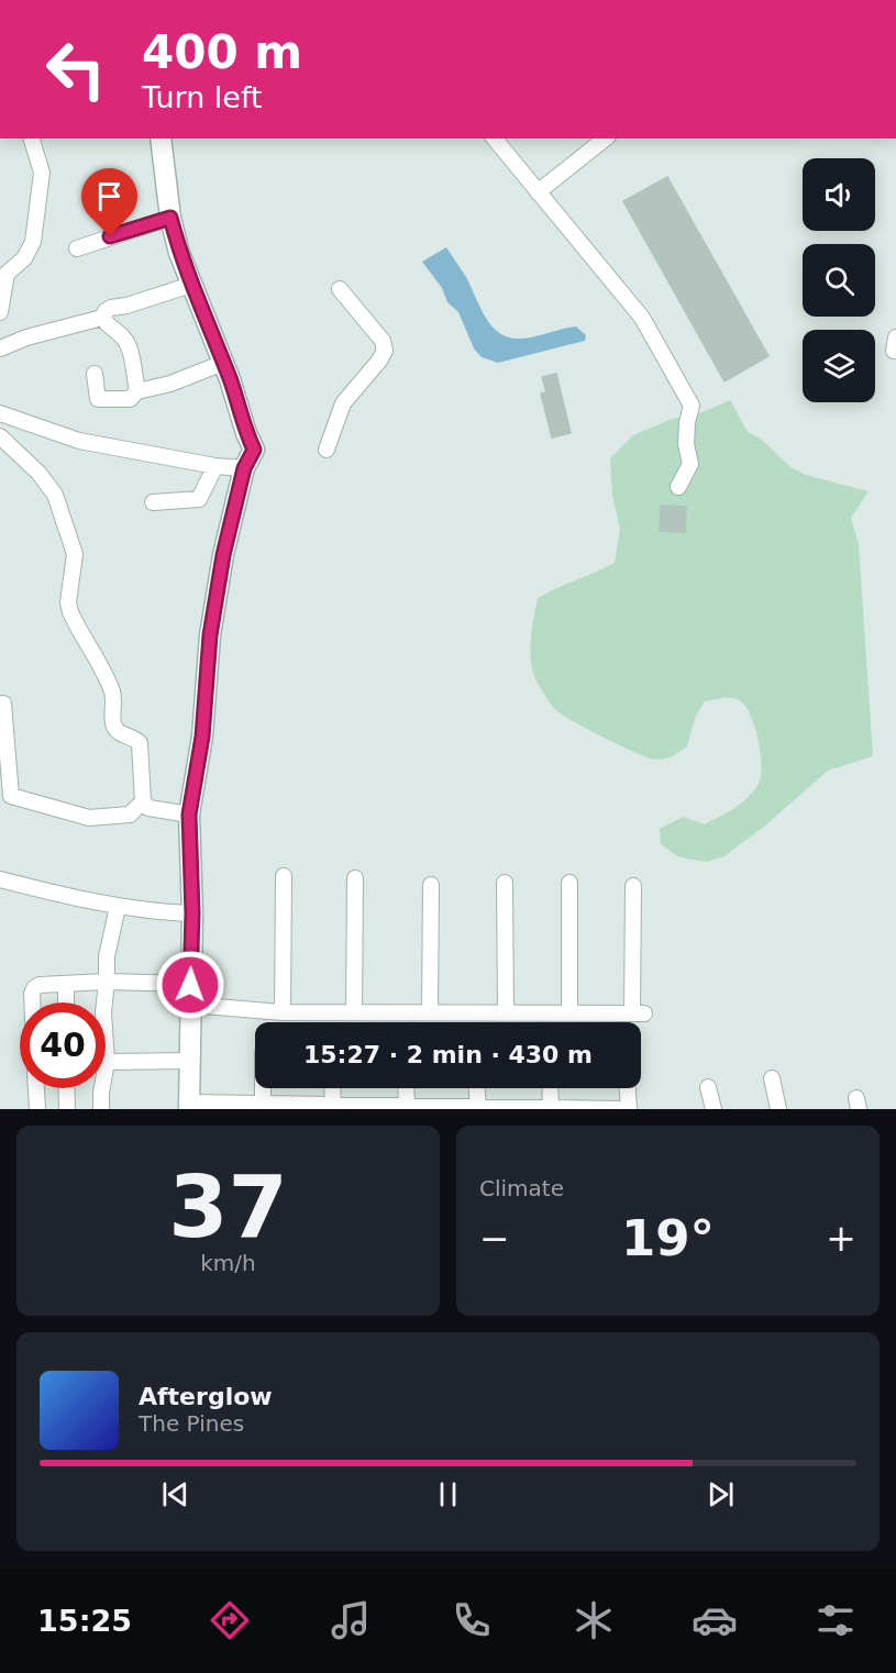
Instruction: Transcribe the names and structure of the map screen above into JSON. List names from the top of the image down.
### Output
{
  "page": {
    "turn": ["400 m", "Turn left"],
    "limit": "40",
    "trip": "15:27 · 2 min · 430 m",
    "tile": [
      ["37", "km/h"],
      "Climate"
    ],
    "heat": ["−", "19°", "+"],
    "song": ["Afterglow", "The Pines"],
    "tabs": "15:25"
  }
}
